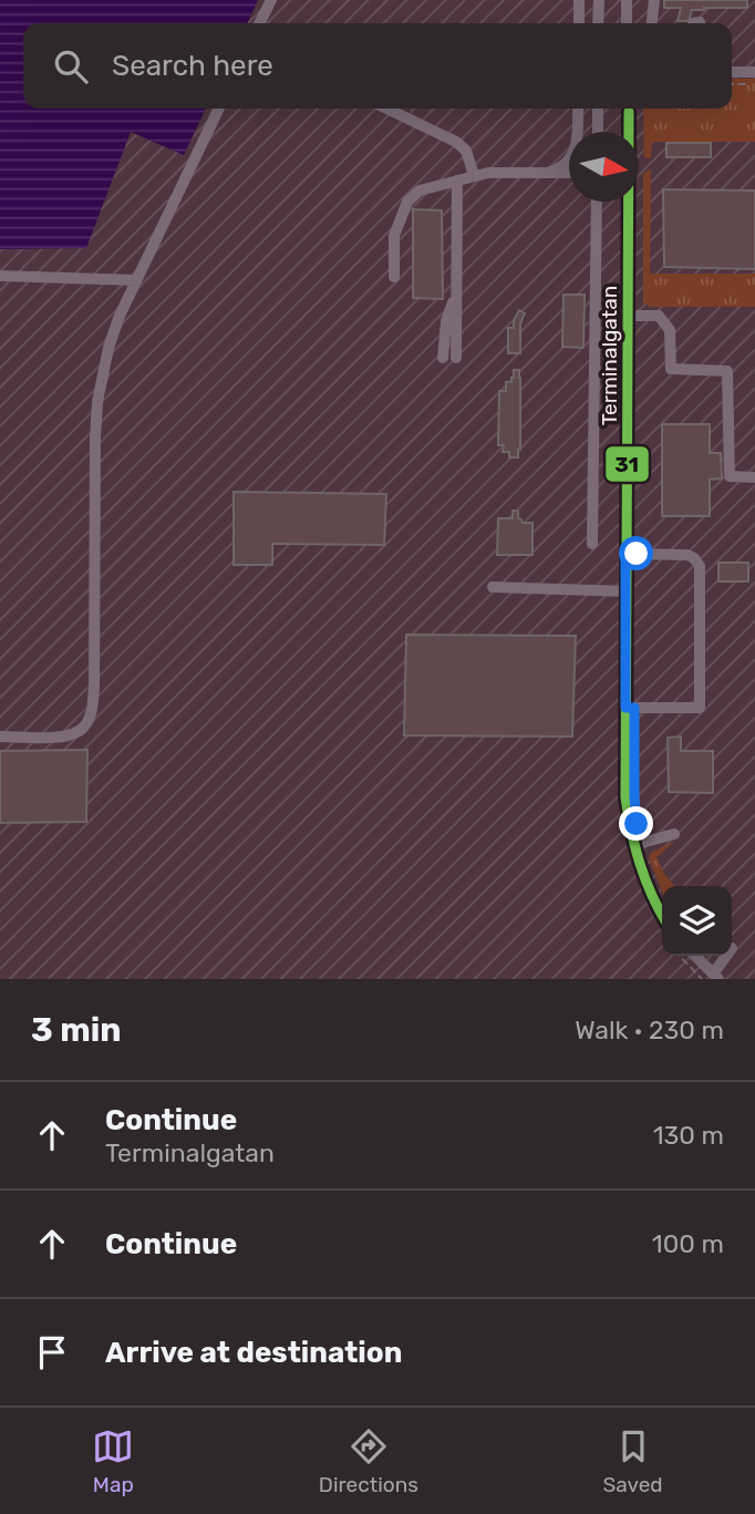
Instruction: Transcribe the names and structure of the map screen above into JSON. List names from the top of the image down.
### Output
{
  "streets": {
    "street": ["Terminalgatan"]
  },
  "lines": ["transit line 31"],
  "north": "right",
  "page": {
    "search": "Search here",
    "heading": ["3 min", "Walk · 230 m"],
    "list": [
      ["Continue", "Terminalgatan", "130 m"],
      ["Continue", "100 m"],
      "Arrive at destination"
    ],
    "nav": ["Map", "Directions", "Saved"]
  }
}
